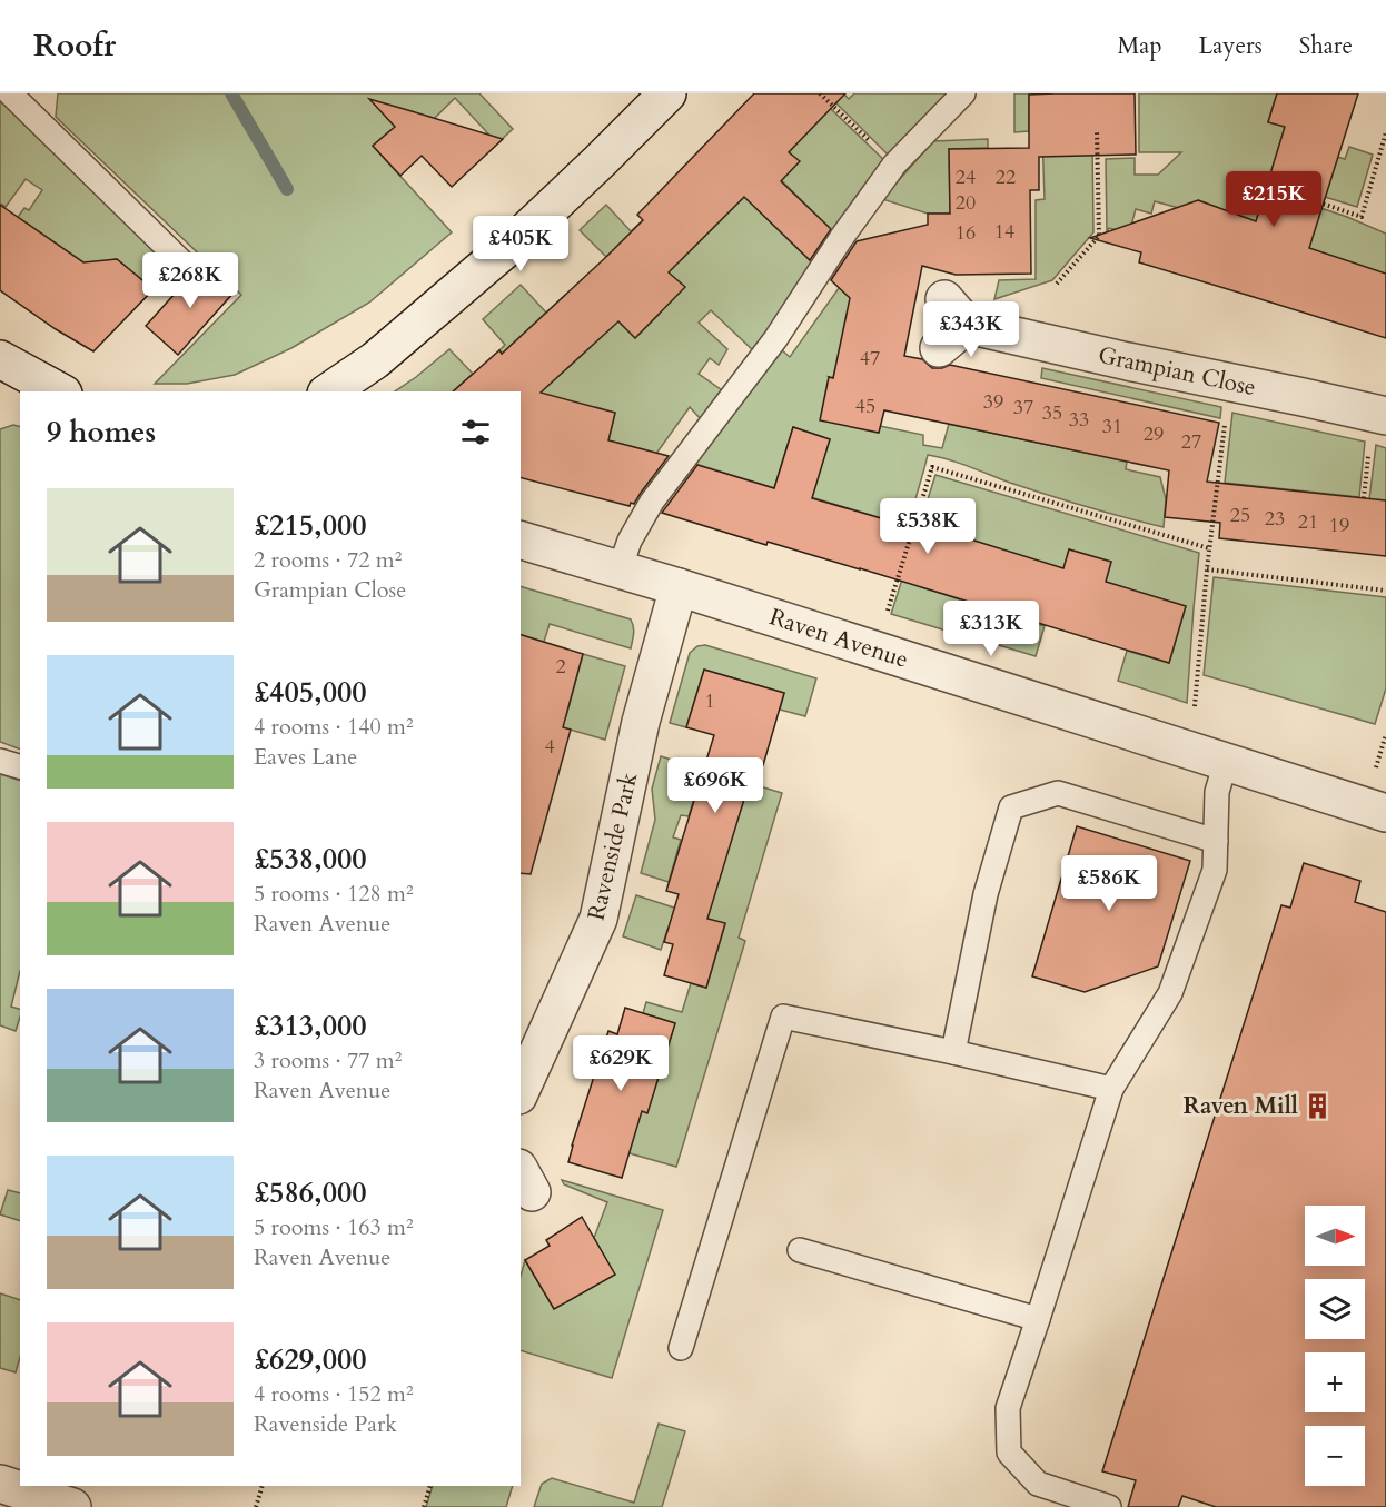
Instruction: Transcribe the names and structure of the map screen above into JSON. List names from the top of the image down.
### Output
{
  "streets": {
    "street": ["Grampian Close", "Raven Avenue", "Ravenside Park"]
  },
  "crossings": [
    ["Raven Avenue", "Ravenside Park"]
  ],
  "places": {
    "building": ["Raven Mill"]
  },
  "house_numbers": [
    "24",
    "22",
    "20",
    "14",
    "16",
    "47",
    "39",
    "45",
    "37",
    "35",
    "33",
    "31",
    "29",
    "27",
    "25",
    "23",
    "21",
    "19",
    "2",
    "1",
    "4"
  ],
  "north": "right",
  "page": {
    "header": "Roofr",
    "nav": ["Map", "Layers", "Share"],
    "price": [
      "£215K",
      "£405K",
      "£268K",
      "£343K",
      "£538K",
      "£313K",
      "£696K",
      "£586K",
      "£629K"
    ],
    "heading": "9 homes",
    "list": [
      {
        "name": "£215,000",
        "note": "2 rooms · 72 m² · Grampian Close"
      },
      {
        "name": "£405,000",
        "note": "4 rooms · 140 m² · Eaves Lane"
      },
      {
        "name": "£538,000",
        "note": "5 rooms · 128 m² · Raven Avenue"
      },
      {
        "name": "£313,000",
        "note": "3 rooms · 77 m² · Raven Avenue"
      },
      {
        "name": "£586,000",
        "note": "5 rooms · 163 m² · Raven Avenue"
      },
      {
        "name": "£629,000",
        "note": "4 rooms · 152 m² · Ravenside Park"
      }
    ],
    "map_buttons": ["+", "−"]
  }
}
